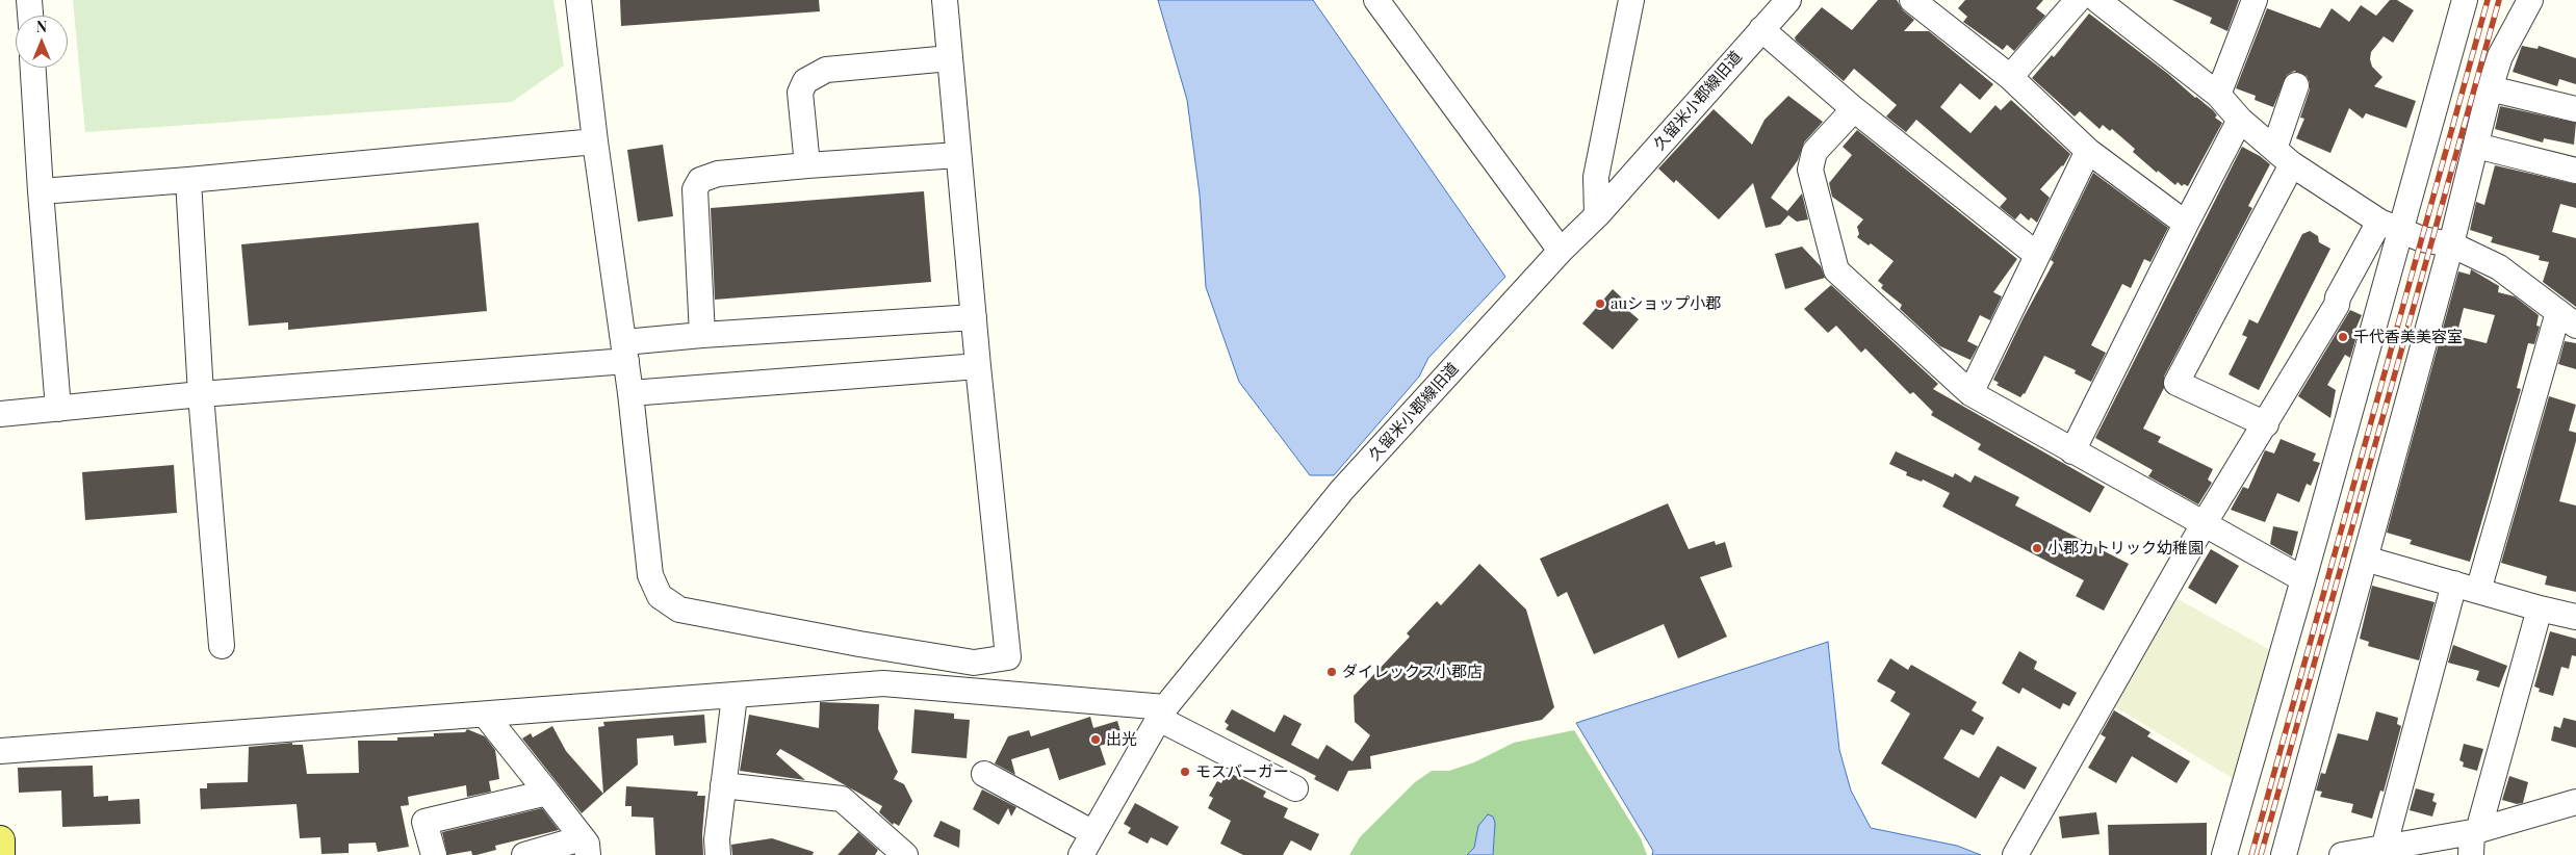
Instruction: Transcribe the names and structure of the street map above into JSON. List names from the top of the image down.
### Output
{
  "streets": {
    "street": ["久留米小郡線旧道"]
  },
  "places": [
    "auショップ小郡",
    "千代香美美容室",
    "小郡カトリック幼稚園",
    "ダイレックス小郡店",
    "出光",
    "モスバーガー"
  ],
  "north": "top"
}
